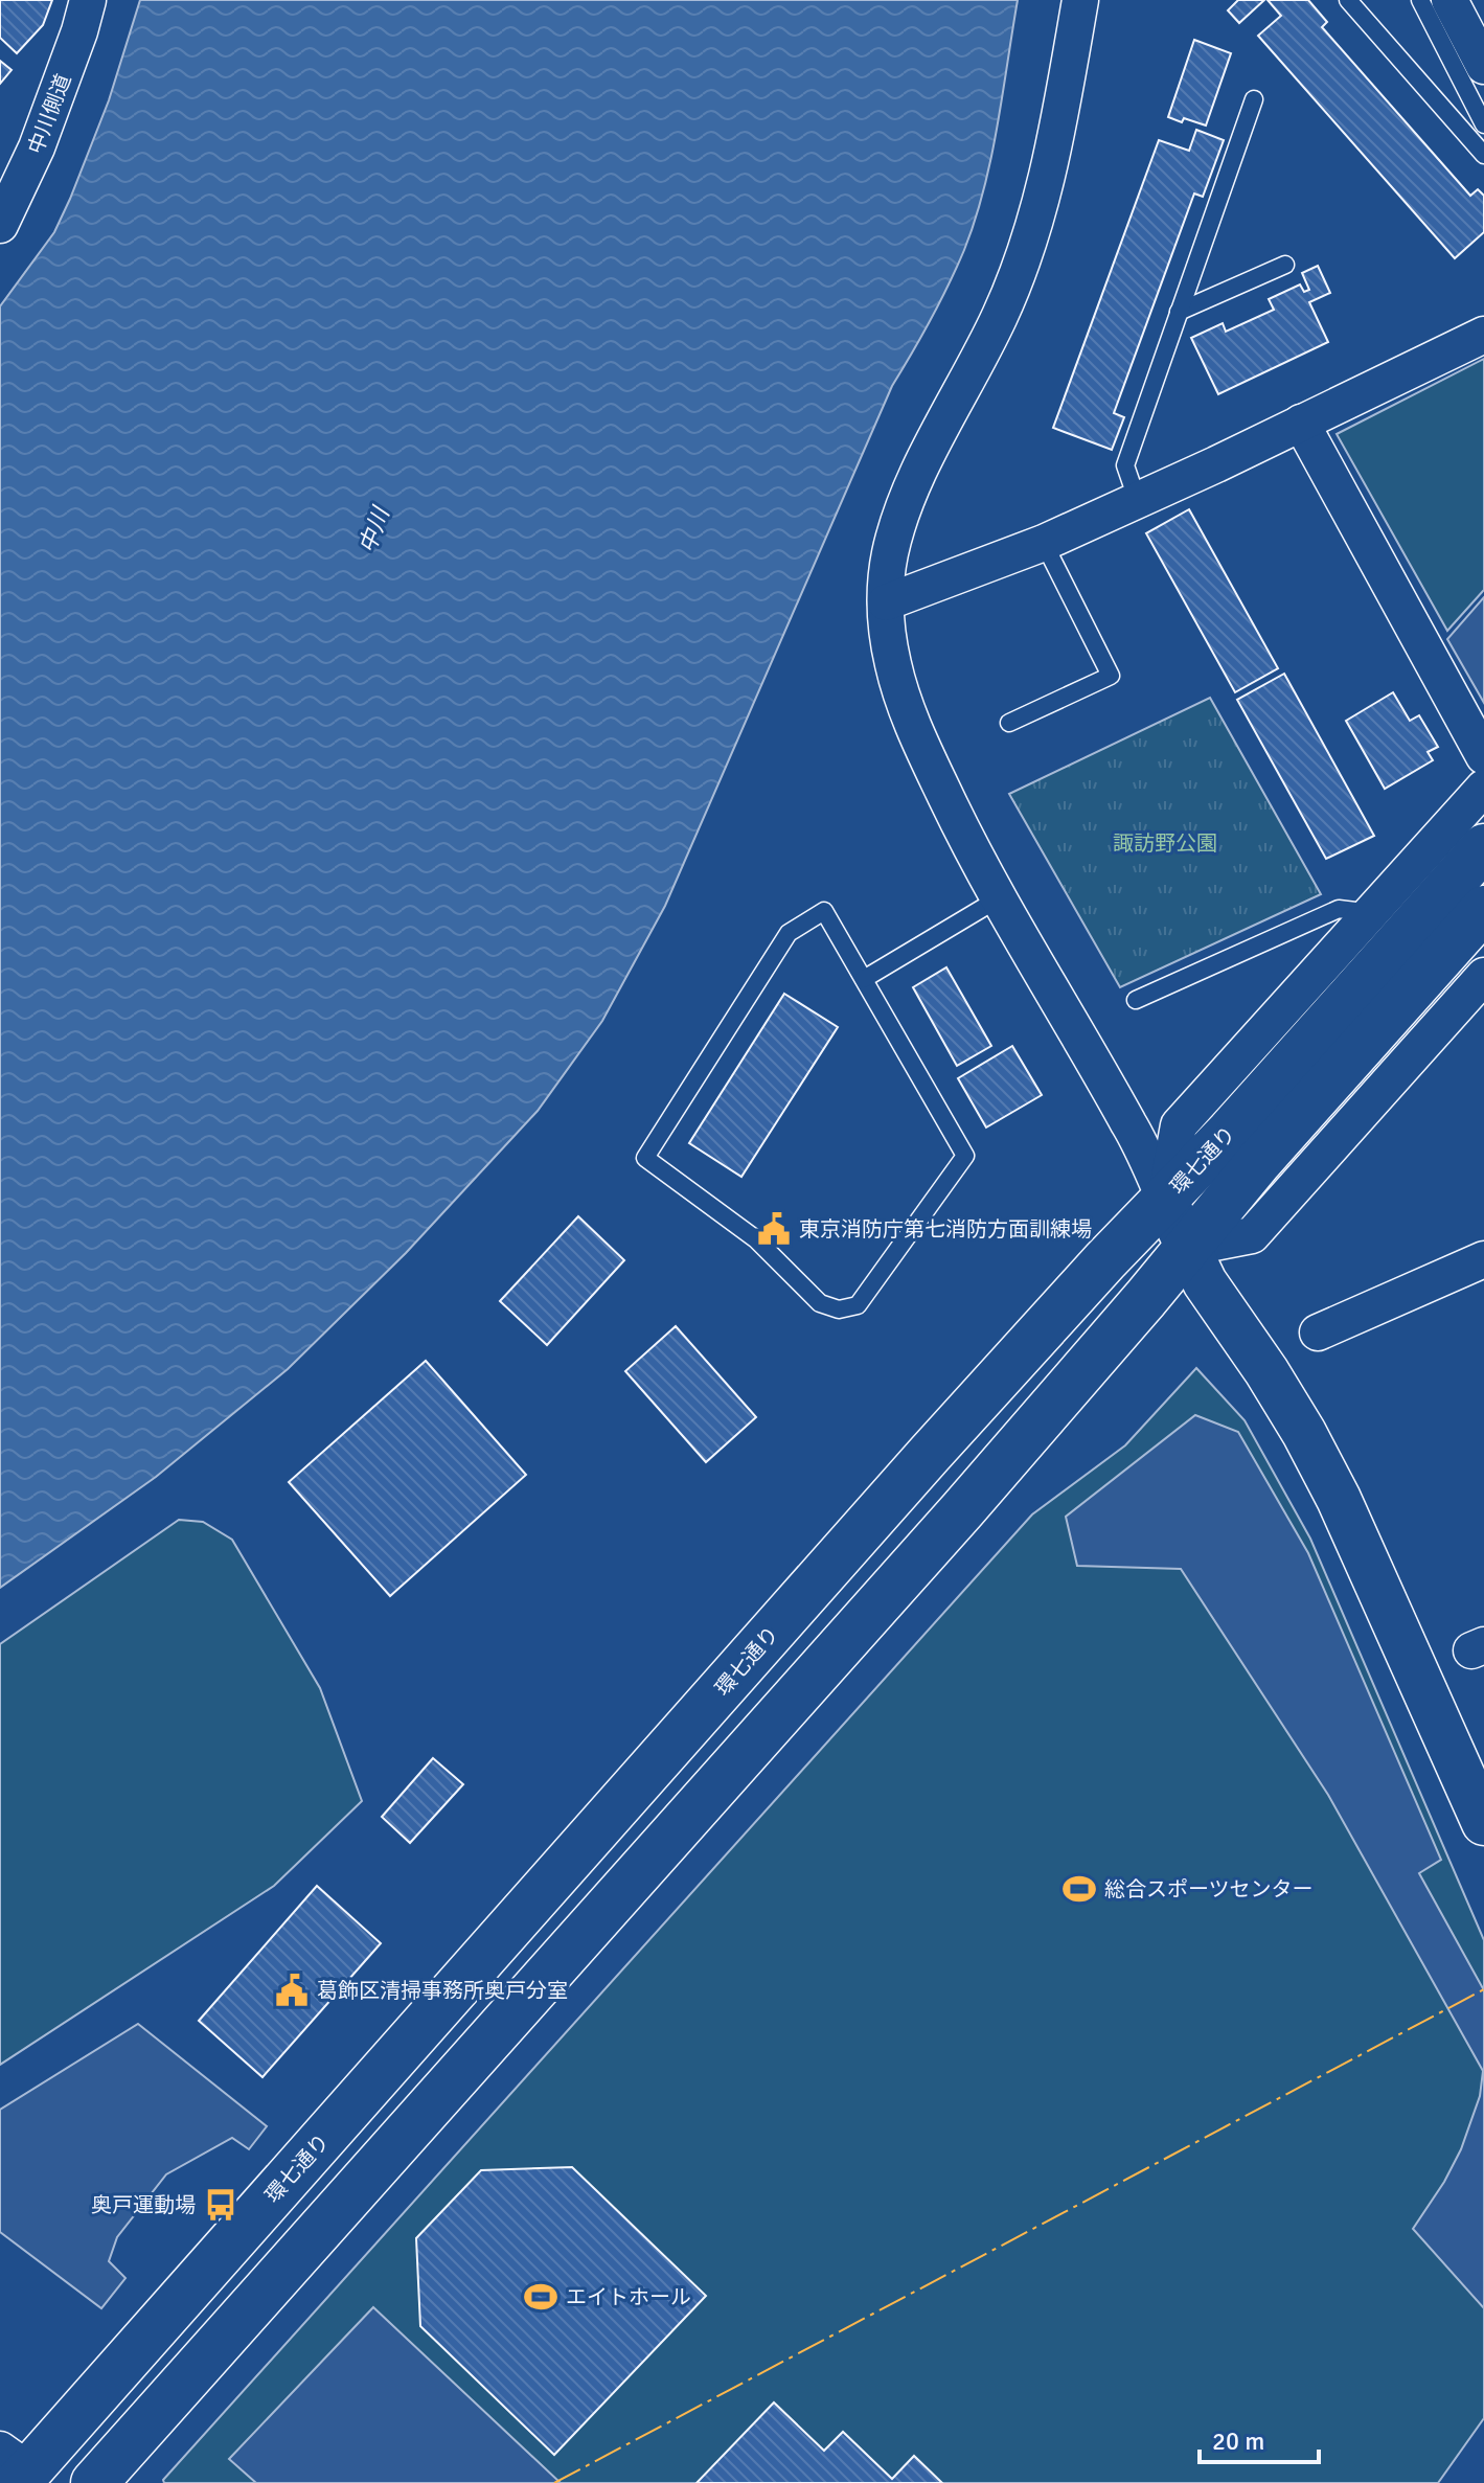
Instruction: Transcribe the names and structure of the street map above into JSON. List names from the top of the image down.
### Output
{
  "streets": {
    "main road": ["環七通り"],
    "street": ["中川側道"]
  },
  "water": ["中川"],
  "parks": ["諏訪野公園"],
  "places": {
    "public building": ["東京消防庁第七消防方面訓練場", "葛飾区清掃事務所奥戸分室"],
    "sports": ["総合スポーツセンター", "エイトホール"],
    "bus stop": ["奥戸運動場"]
  },
  "scale_bar": "20 m"
}
